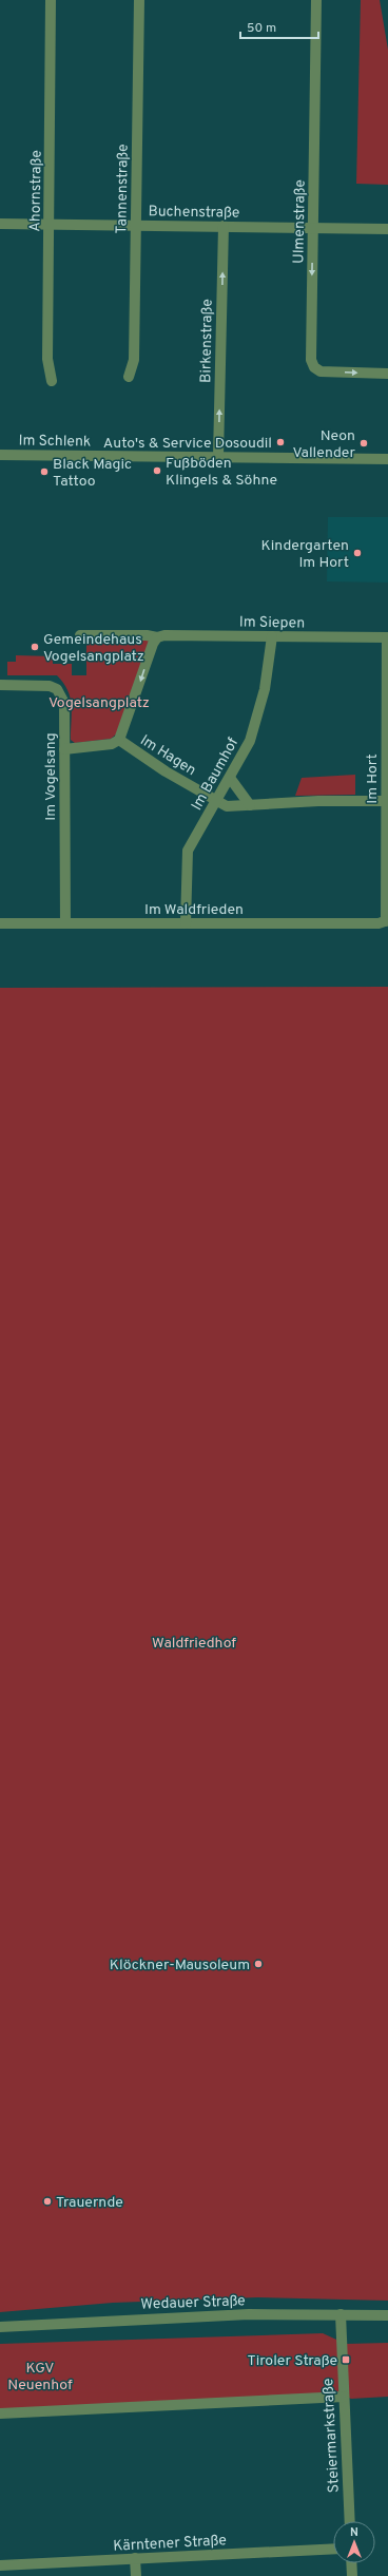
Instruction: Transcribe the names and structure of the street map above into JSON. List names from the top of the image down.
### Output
{
  "streets": {
    "street": [
      "Tannenstraße",
      "Ahornstraße",
      "Buchenstraße",
      "Ulmenstraße",
      "Birkenstraße",
      "Im Schlenk",
      "Im Siepen",
      "Im Hagen",
      "Im Baumhof",
      "Im Vogelsang",
      "Im Hort",
      "Im Waldfrieden",
      "Wedauer Straße",
      "Steiermarkstraße",
      "Kärntener Straße"
    ]
  },
  "crossings": [
    ["Tannenstraße", "Buchenstraße"],
    ["Ahornstraße", "Buchenstraße"],
    ["Buchenstraße", "Ulmenstraße"],
    ["Buchenstraße", "Birkenstraße"],
    ["Birkenstraße", "Im Schlenk"],
    ["Im Siepen", "Im Baumhof"],
    ["Im Siepen", "Im Hort"],
    ["Im Hagen", "Im Baumhof"],
    ["Im Hagen", "Im Hort"],
    ["Im Baumhof", "Im Waldfrieden"],
    ["Im Vogelsang", "Im Waldfrieden"],
    ["Im Hort", "Im Waldfrieden"],
    ["Wedauer Straße", "Steiermarkstraße"]
  ],
  "one_way": ["Birkenstraße"],
  "parks": ["Vogelsangplatz", "Waldfriedhof", "KGV Neuenhof"],
  "places": {
    "other": [
      "Auto's & Service Dosoudil",
      "Neon Vallender",
      "Fußböden Klingels & Söhne",
      "Black Magic Tattoo",
      "Kindergarten Im Hort",
      "Gemeindehaus Vogelsangplatz",
      "Klöckner-Mausoleum",
      "Trauernde"
    ],
    "transit": ["Tiroler Straße"]
  },
  "scale_bar": "50 m",
  "north": "top"
}
